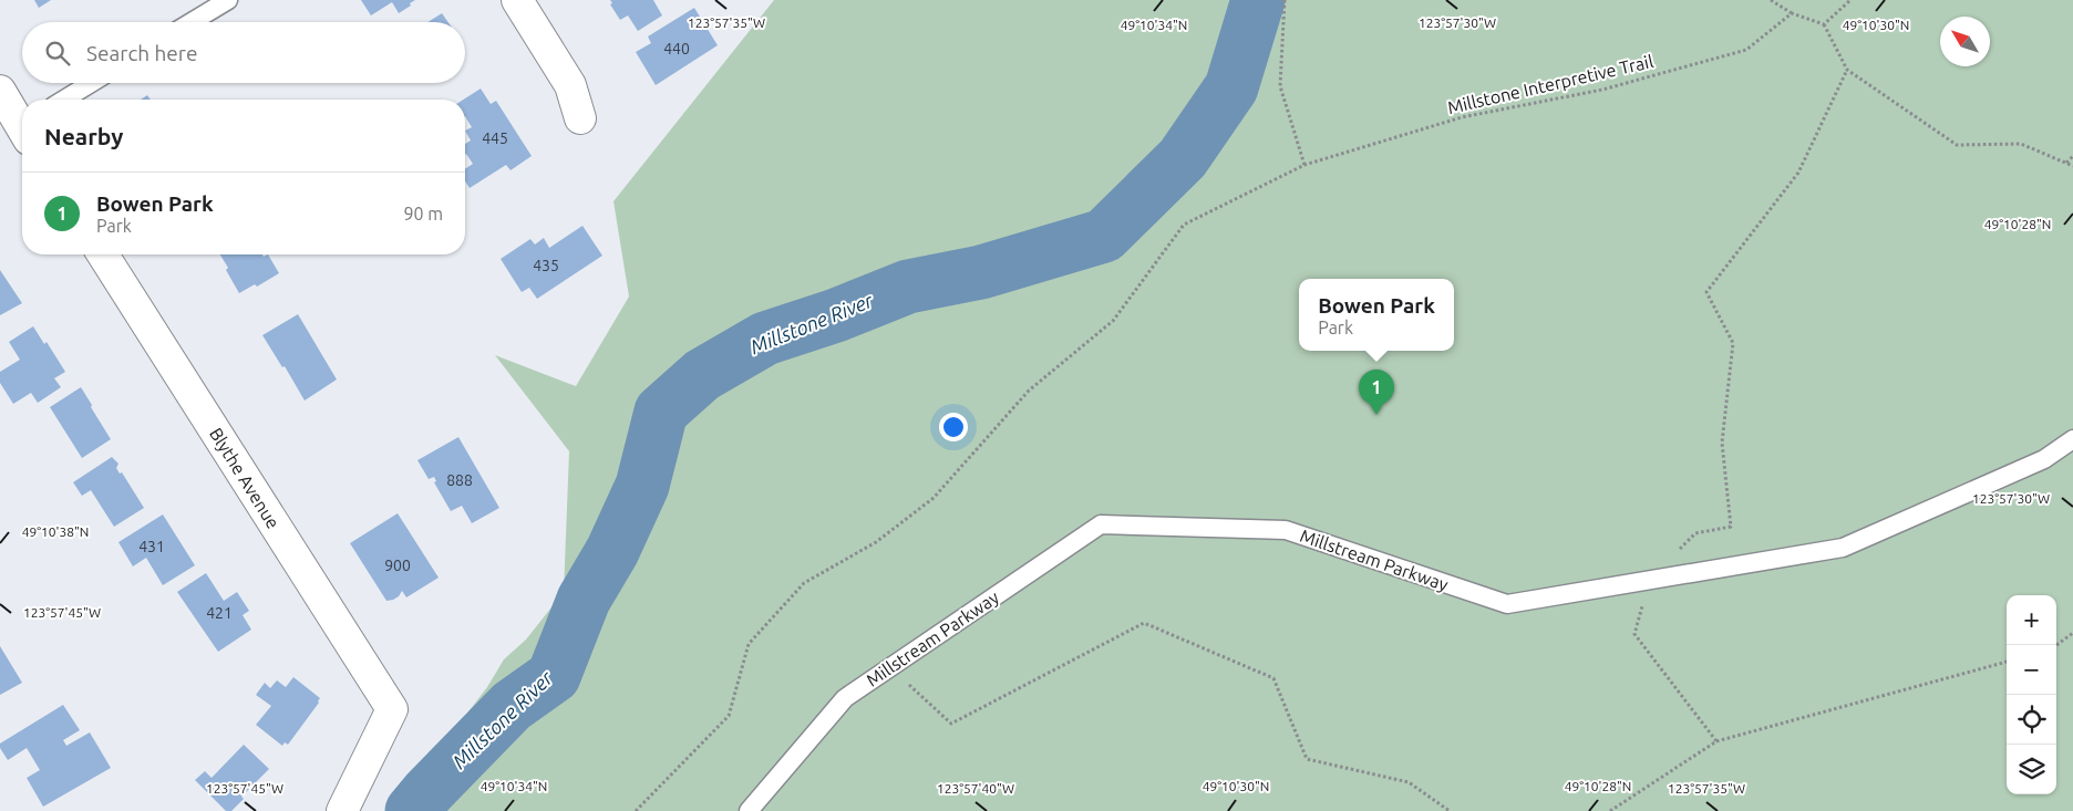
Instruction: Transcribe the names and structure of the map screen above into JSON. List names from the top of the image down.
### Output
{
  "streets": {
    "street": ["Blythe Avenue"],
    "lane": ["Millstream Parkway"],
    "path": ["Millstone Interpretive Trail"]
  },
  "water": ["Millstone River"],
  "house_numbers": [
    "440",
    "445",
    "435",
    "888",
    "431",
    "900",
    "421"
  ],
  "north": "top left",
  "page": {
    "search": "Search here",
    "heading": "Nearby",
    "list": [
      {
        "mark": "1",
        "name": "Bowen Park",
        "note": "Park",
        "value": "90 m"
      }
    ],
    "popup": ["Bowen Park", "Park"],
    "pins": "1",
    "map_buttons": ["+", "−"]
  },
  "coordinates": [
    "123°57'35\"W",
    "123°57'30\"W",
    "49°10'34\"N",
    "49°10'30\"N",
    "49°10'28\"N",
    "49°10'38\"N",
    "123°57'45\"W",
    "123°57'40\"W"
  ]
}
